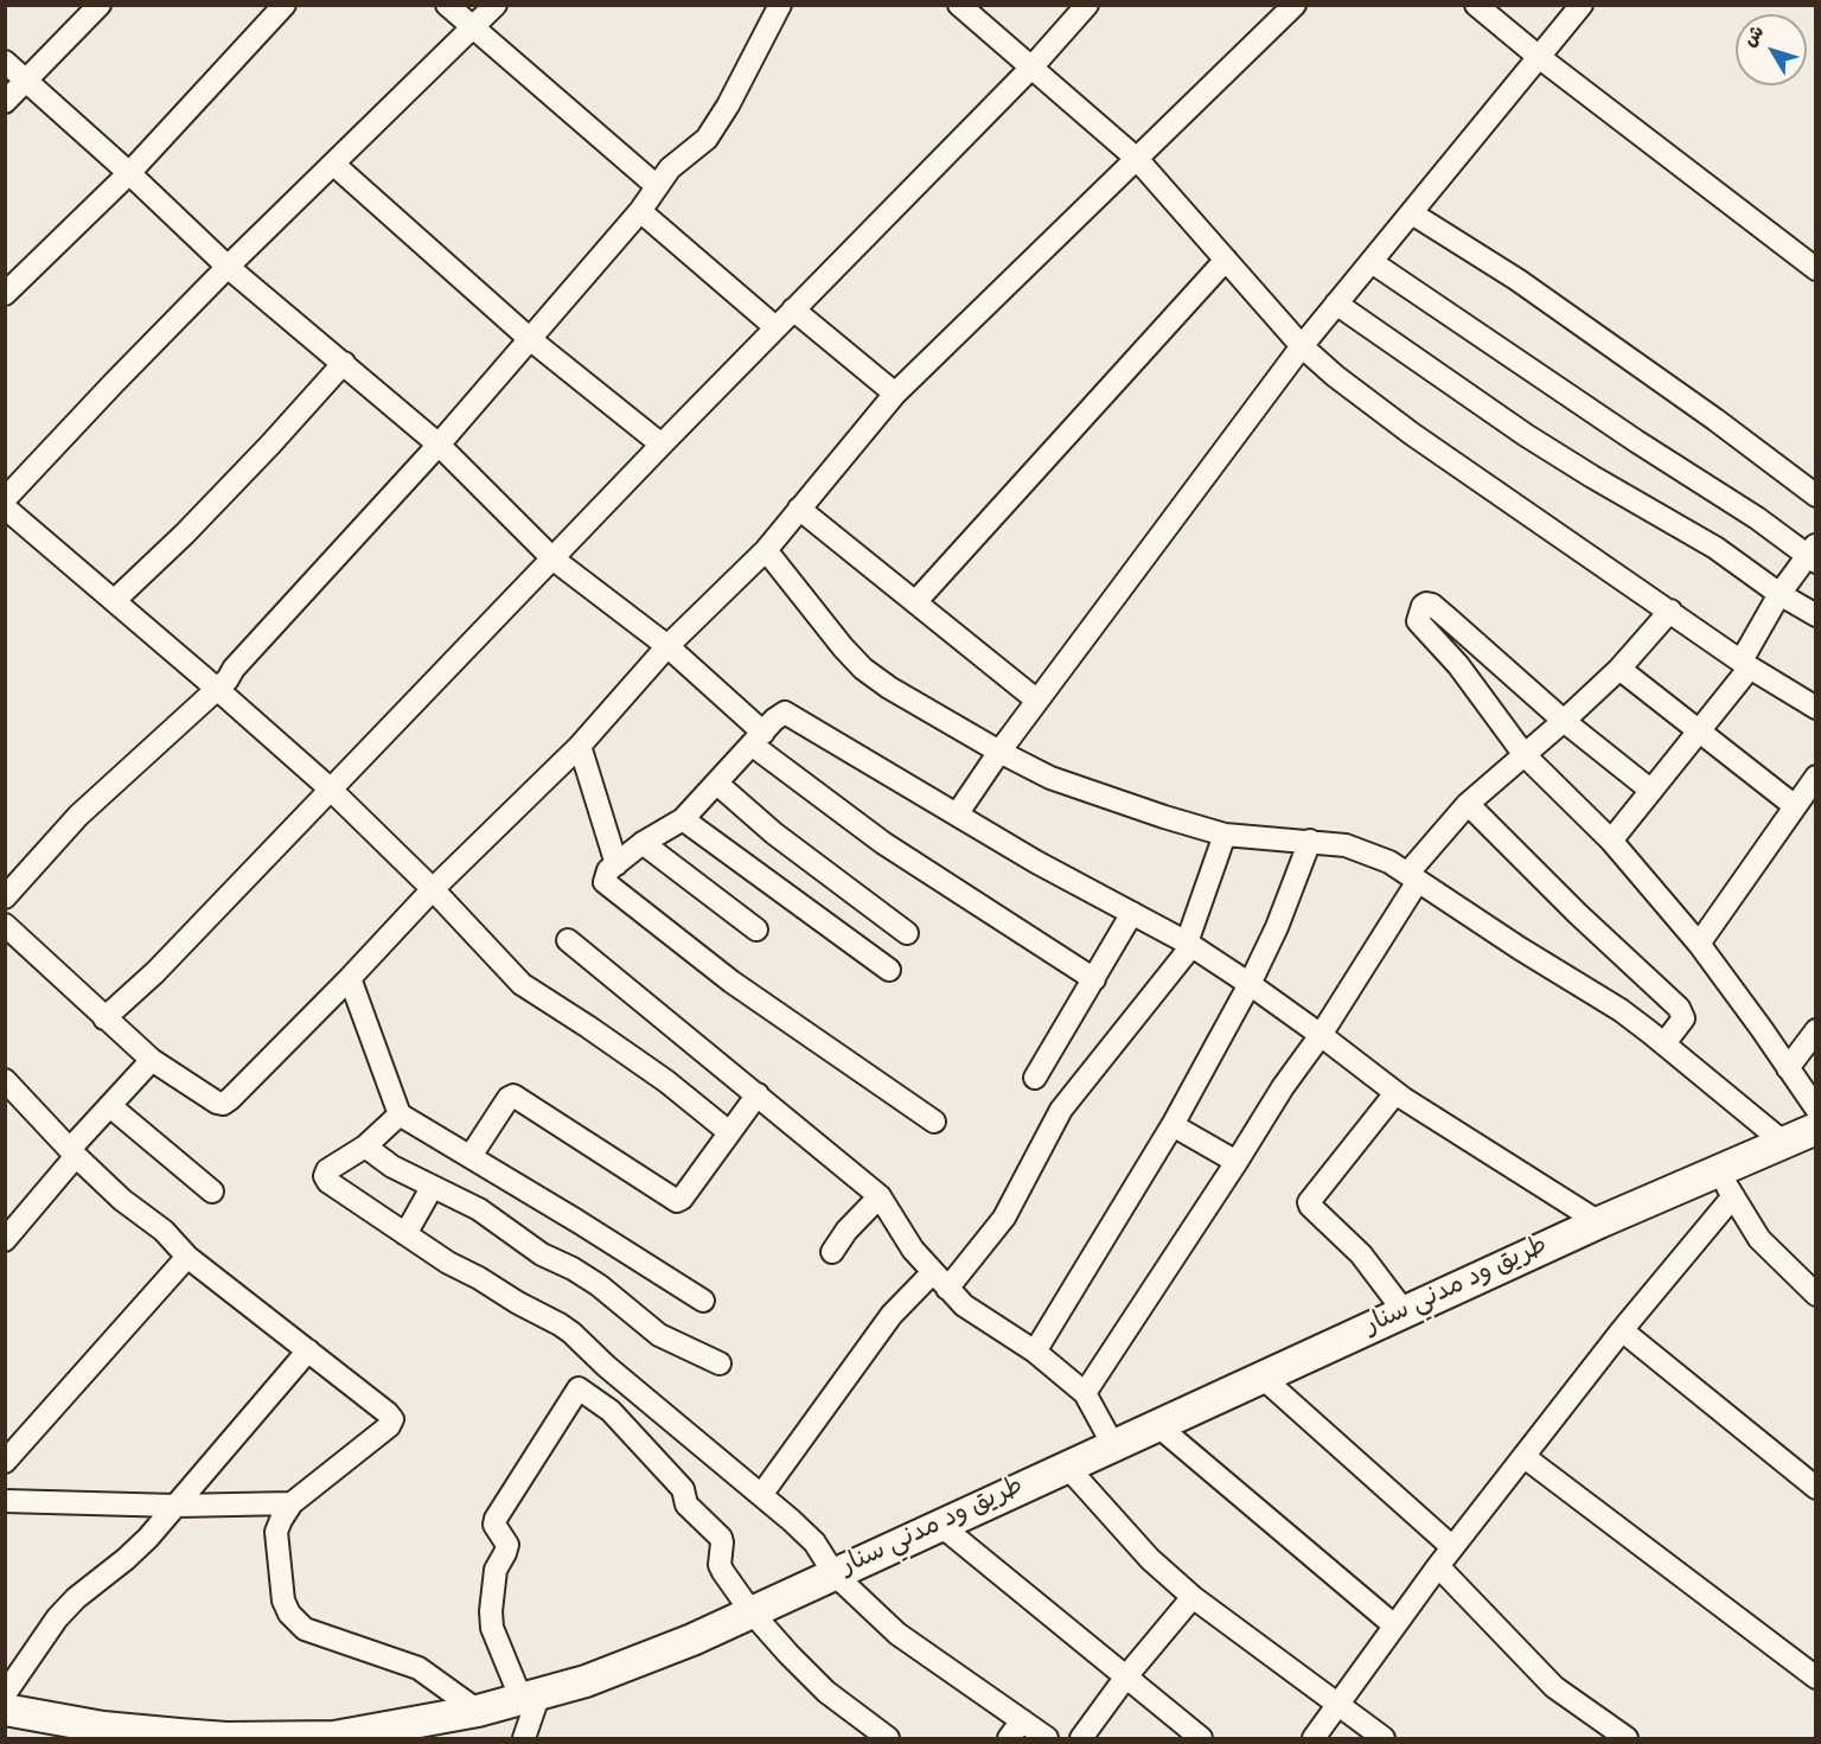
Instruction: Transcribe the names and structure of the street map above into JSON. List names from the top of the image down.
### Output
{
  "streets": {
    "highway": ["طريق ود مدني سنار"]
  },
  "north": "top left"
}
